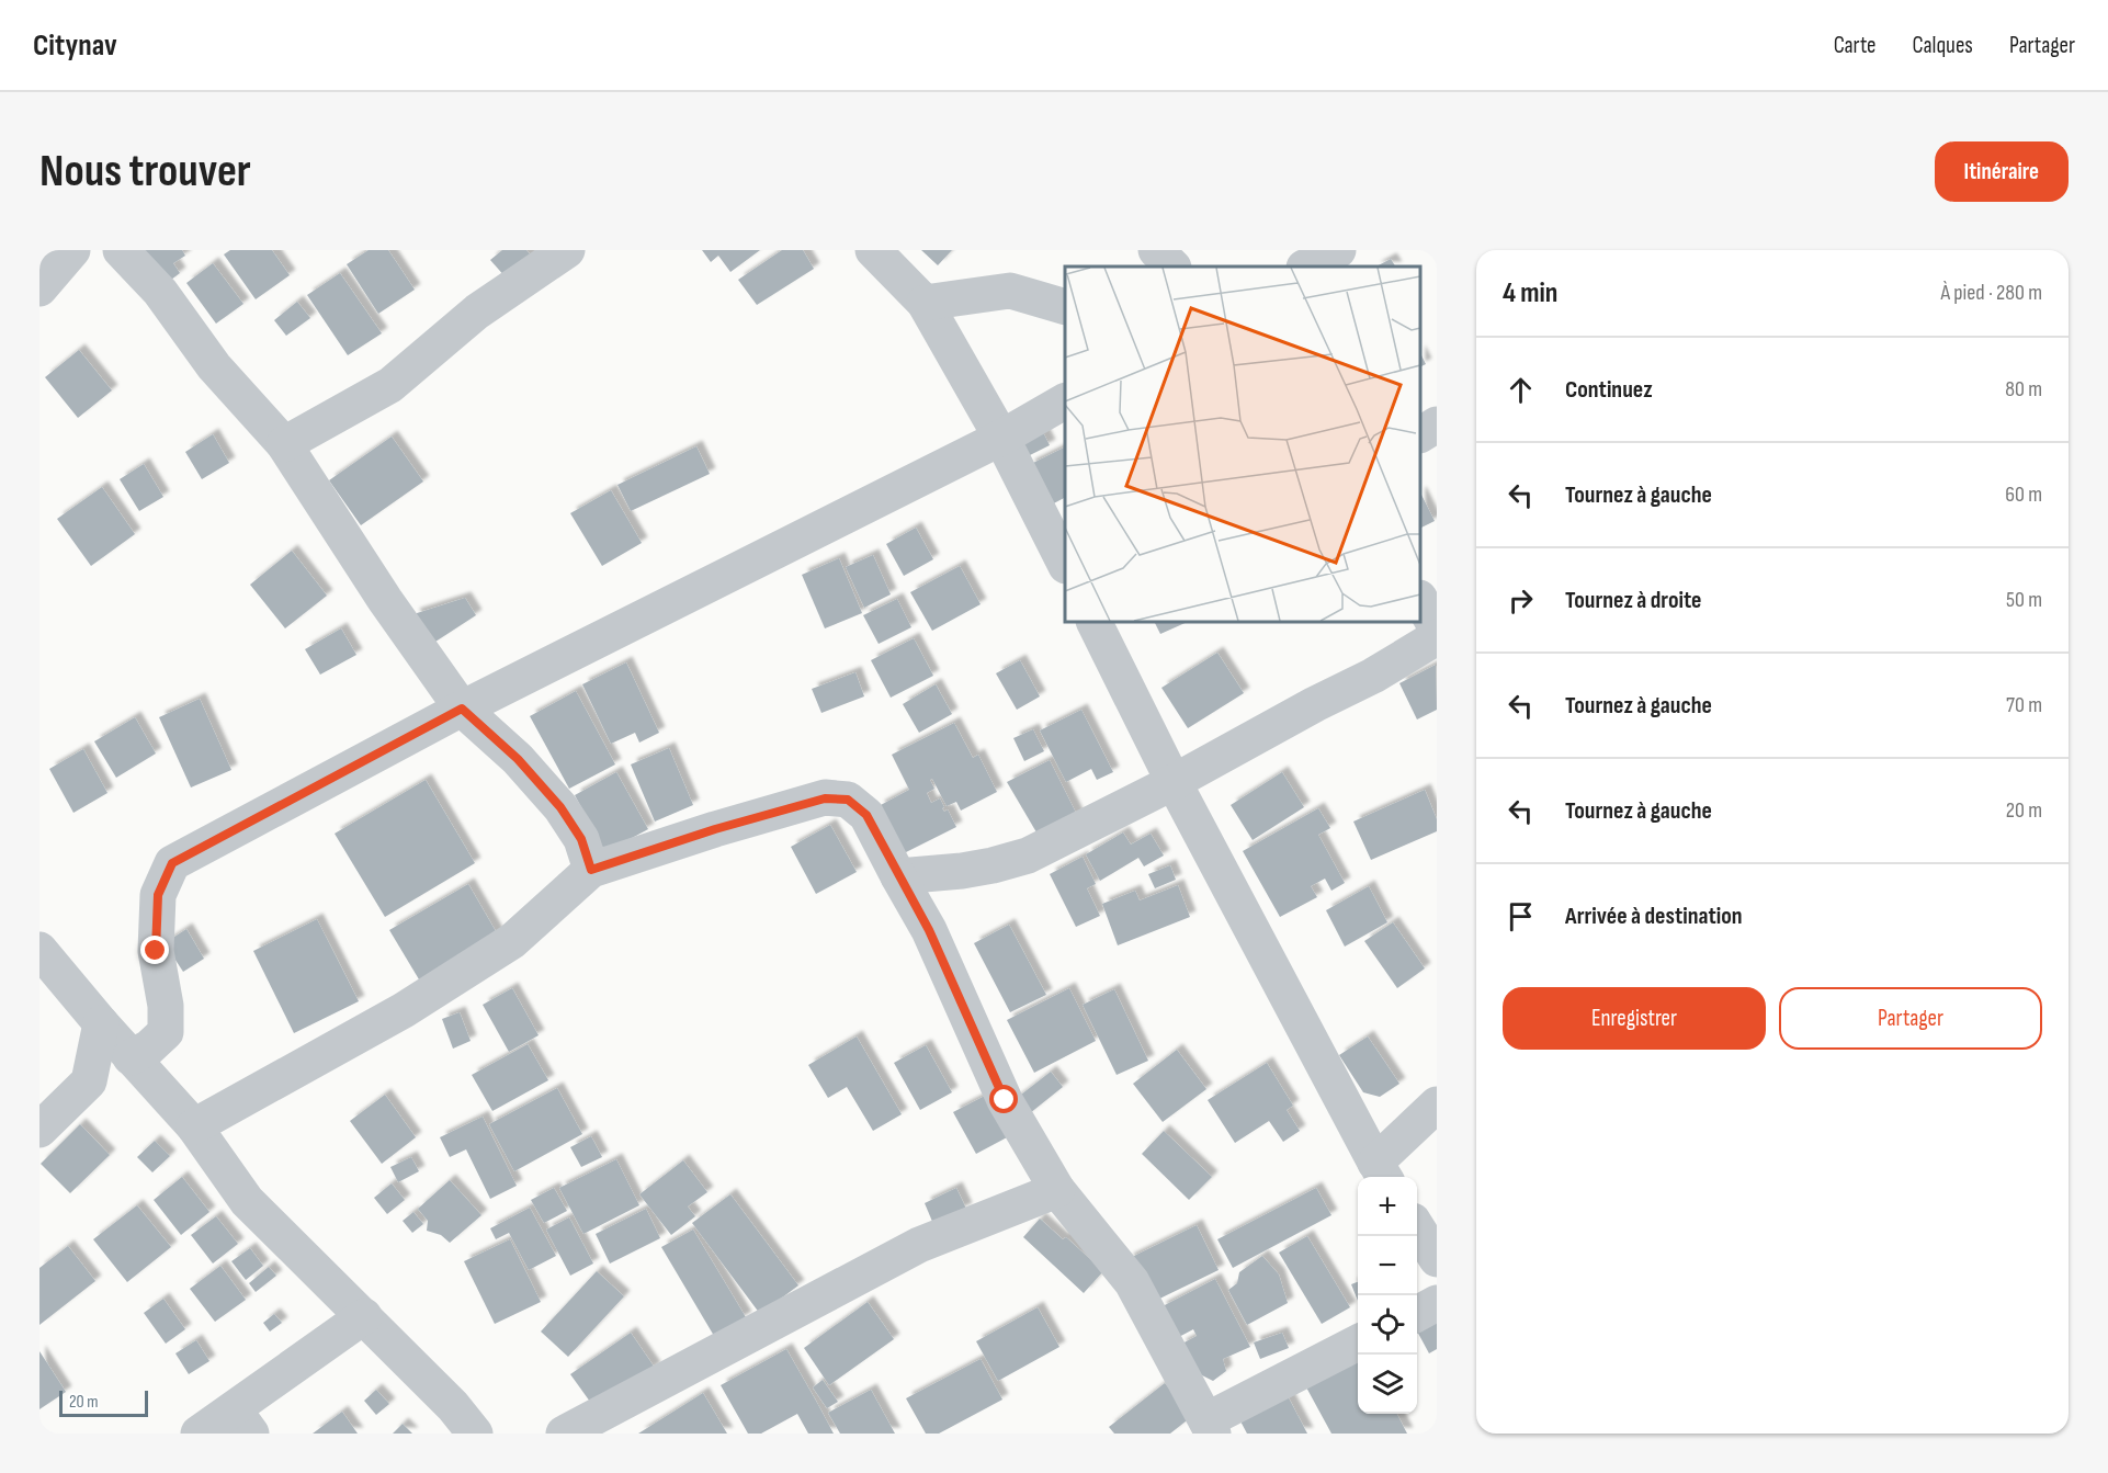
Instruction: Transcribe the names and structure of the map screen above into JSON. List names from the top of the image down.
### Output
{
  "scale_bar": "20 m",
  "page": {
    "header": "Citynav",
    "nav": ["Carte", "Calques", "Partager"],
    "buttons": [
      "Itinéraire",
      ["Enregistrer", "Partager"]
    ],
    "title": "Nous trouver",
    "heading": ["4 min", "À pied · 280 m"],
    "list": [
      ["Continuez", "80 m"],
      ["Tournez à gauche", "60 m"],
      ["Tournez à droite", "50 m"],
      ["Tournez à gauche", "70 m"],
      ["Tournez à gauche", "20 m"],
      "Arrivée à destination"
    ],
    "map_buttons": ["+", "−"],
    "scale": "20 m"
  }
}
